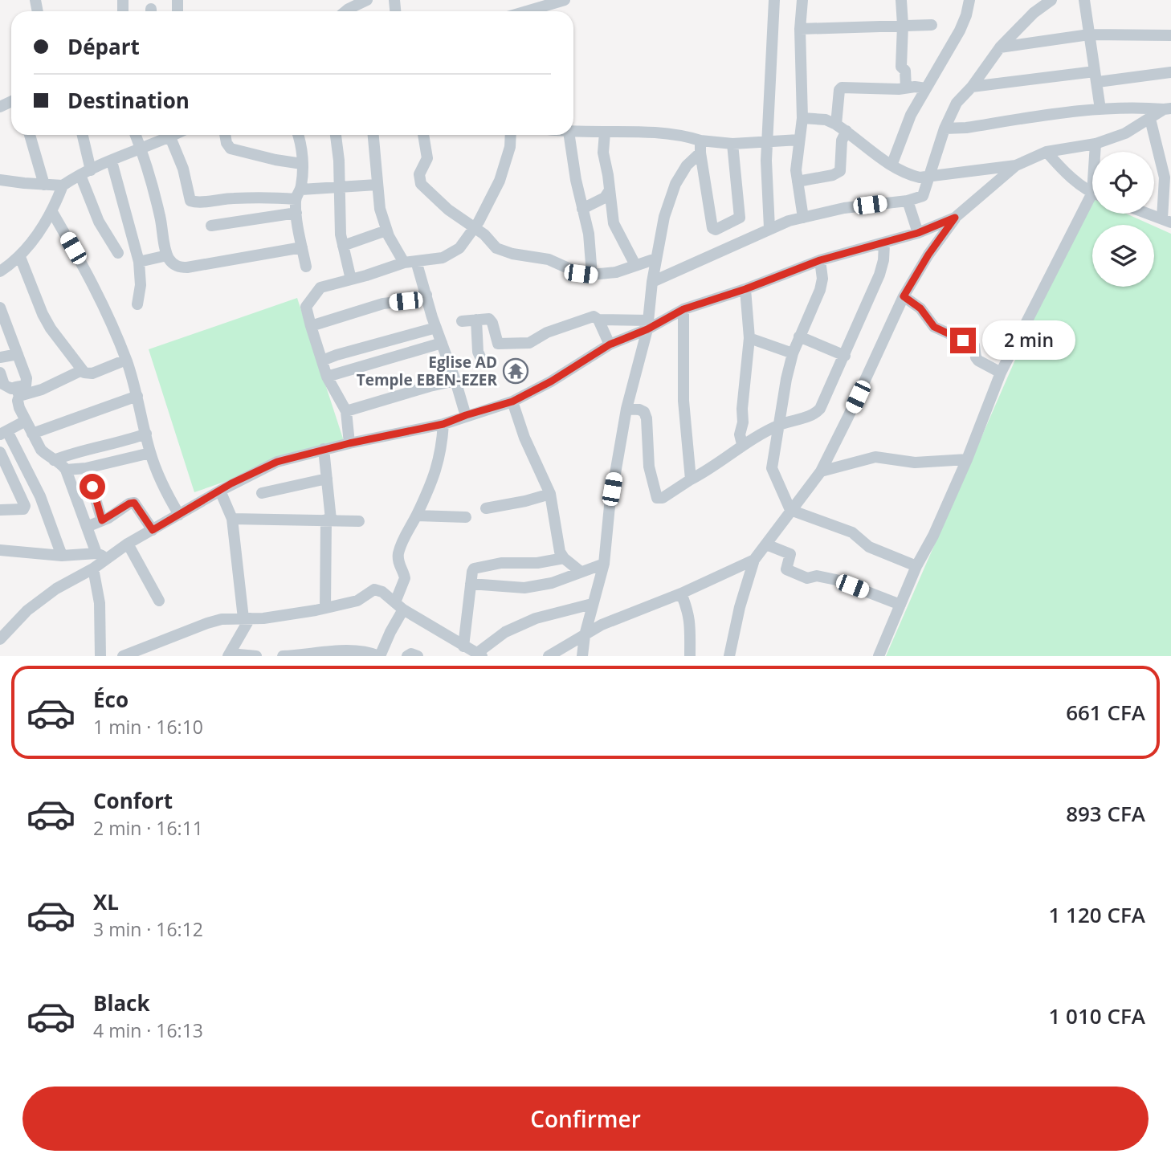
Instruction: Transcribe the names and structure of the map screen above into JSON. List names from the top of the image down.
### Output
{
  "places": {
    "temple": ["Eglise AD Temple EBEN-EZER"]
  },
  "page": {
    "banner": ["Départ", "Destination"],
    "bubble": "2 min",
    "list": [
      {
        "name": "Éco",
        "note": "1 min · 16:10",
        "value": "661 CFA"
      },
      {
        "name": "Confort",
        "note": "2 min · 16:11",
        "value": "893 CFA"
      },
      {
        "name": "XL",
        "note": "3 min · 16:12",
        "value": "1 120 CFA"
      },
      {
        "name": "Black",
        "note": "4 min · 16:13",
        "value": "1 010 CFA"
      }
    ],
    "buttons": "Confirmer"
  }
}
